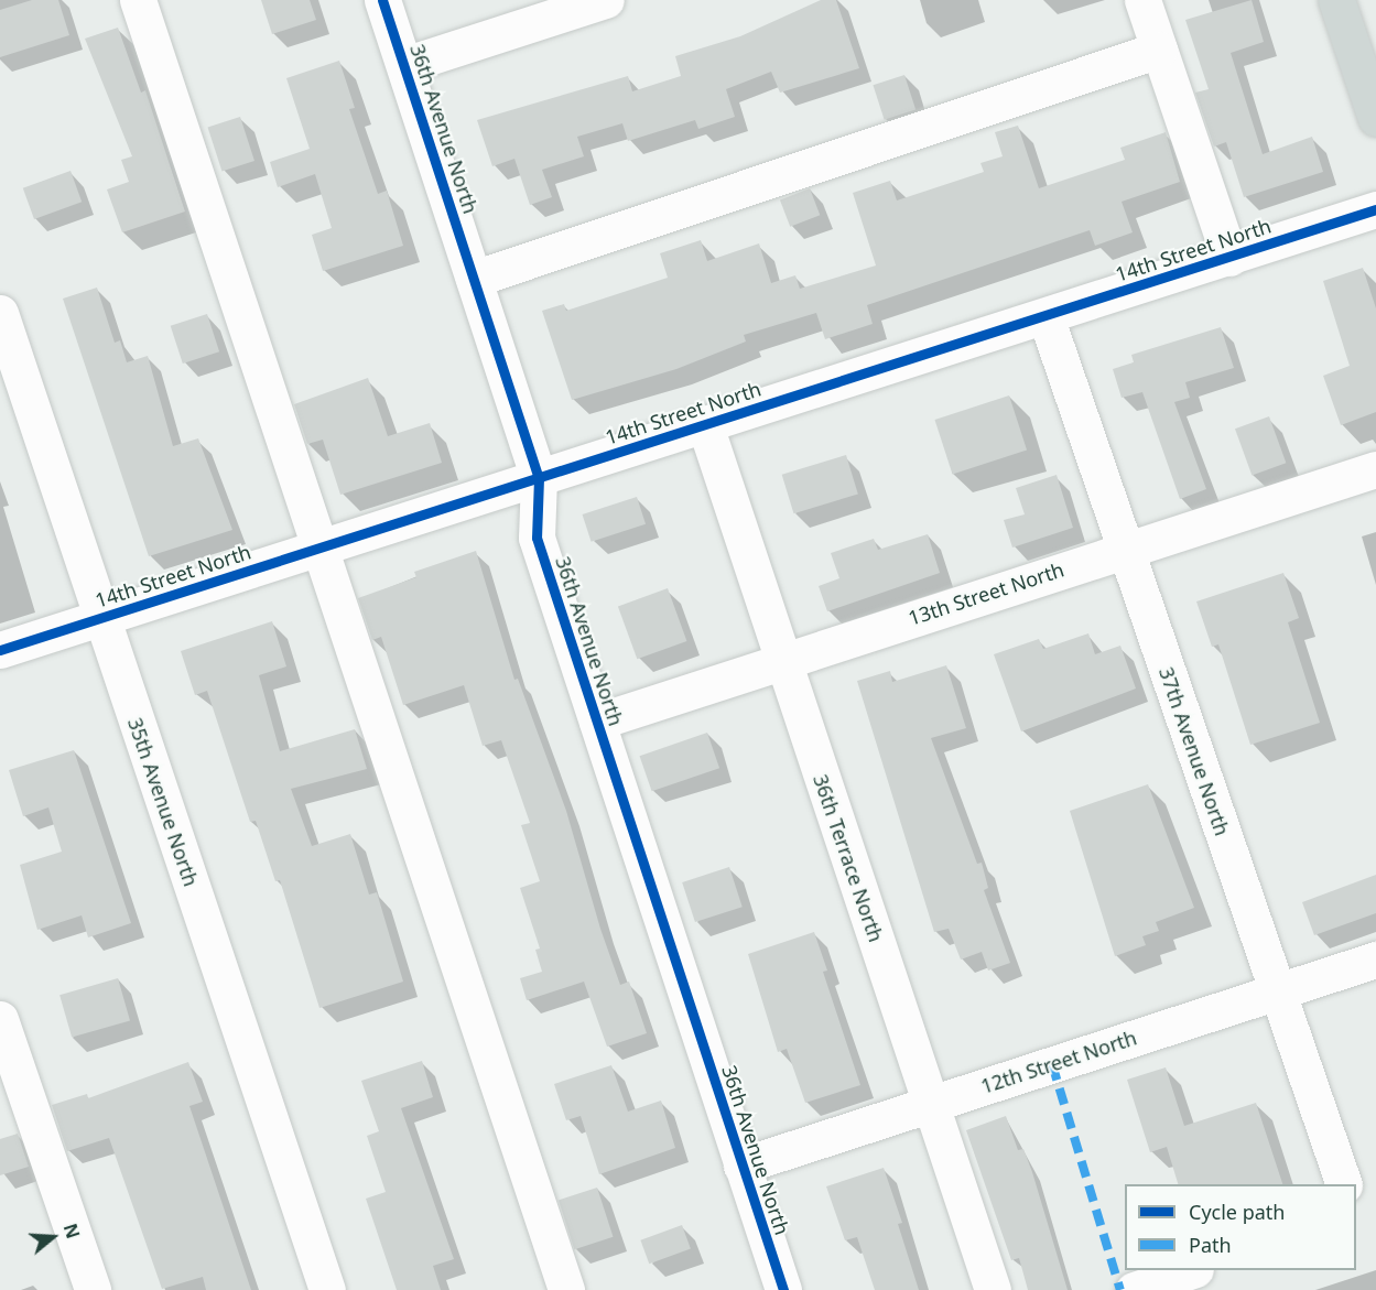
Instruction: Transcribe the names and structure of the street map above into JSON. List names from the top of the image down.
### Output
{
  "streets": {
    "street": [
      "36th Avenue North",
      "14th Street North",
      "13th Street North",
      "37th Avenue North",
      "35th Avenue North",
      "36th Terrace North",
      "12th Street North"
    ]
  },
  "crossings": [
    ["36th Avenue North", "14th Street North"],
    ["36th Avenue North", "13th Street North"],
    ["36th Avenue North", "12th Street North"],
    ["14th Street North", "37th Avenue North"],
    ["14th Street North", "35th Avenue North"],
    ["14th Street North", "36th Terrace North"],
    ["13th Street North", "37th Avenue North"],
    ["13th Street North", "36th Terrace North"],
    ["37th Avenue North", "12th Street North"],
    ["36th Terrace North", "12th Street North"]
  ],
  "legend": ["Cycle path", "Path"],
  "north": "right"
}
